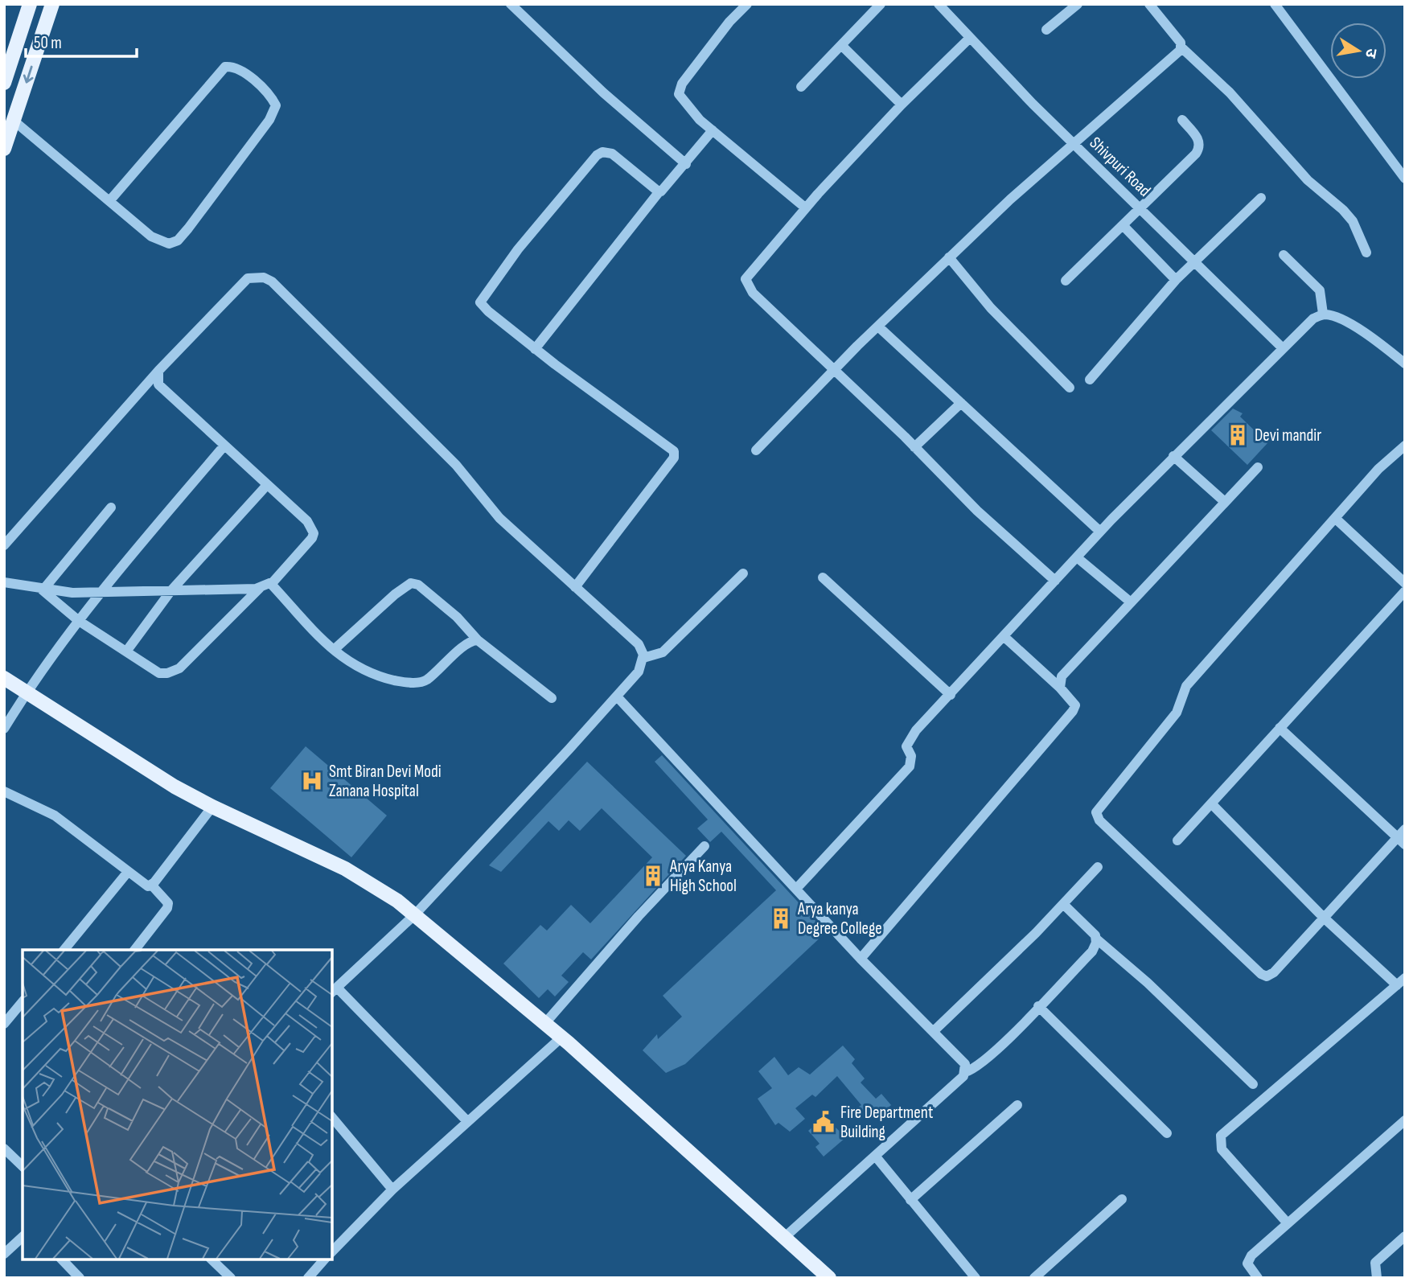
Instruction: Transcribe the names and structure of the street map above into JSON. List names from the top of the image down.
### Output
{
  "streets": {
    "street": ["Shivpuri Road"]
  },
  "places": {
    "building": ["Devi mandir", "Arya Kanya High School", "Arya kanya Degree College"],
    "hospital": ["Smt Biran Devi Modi Zanana Hospital"],
    "public building": ["Fire Department Building"]
  },
  "scale_bar": "50 m",
  "north": "right"
}
